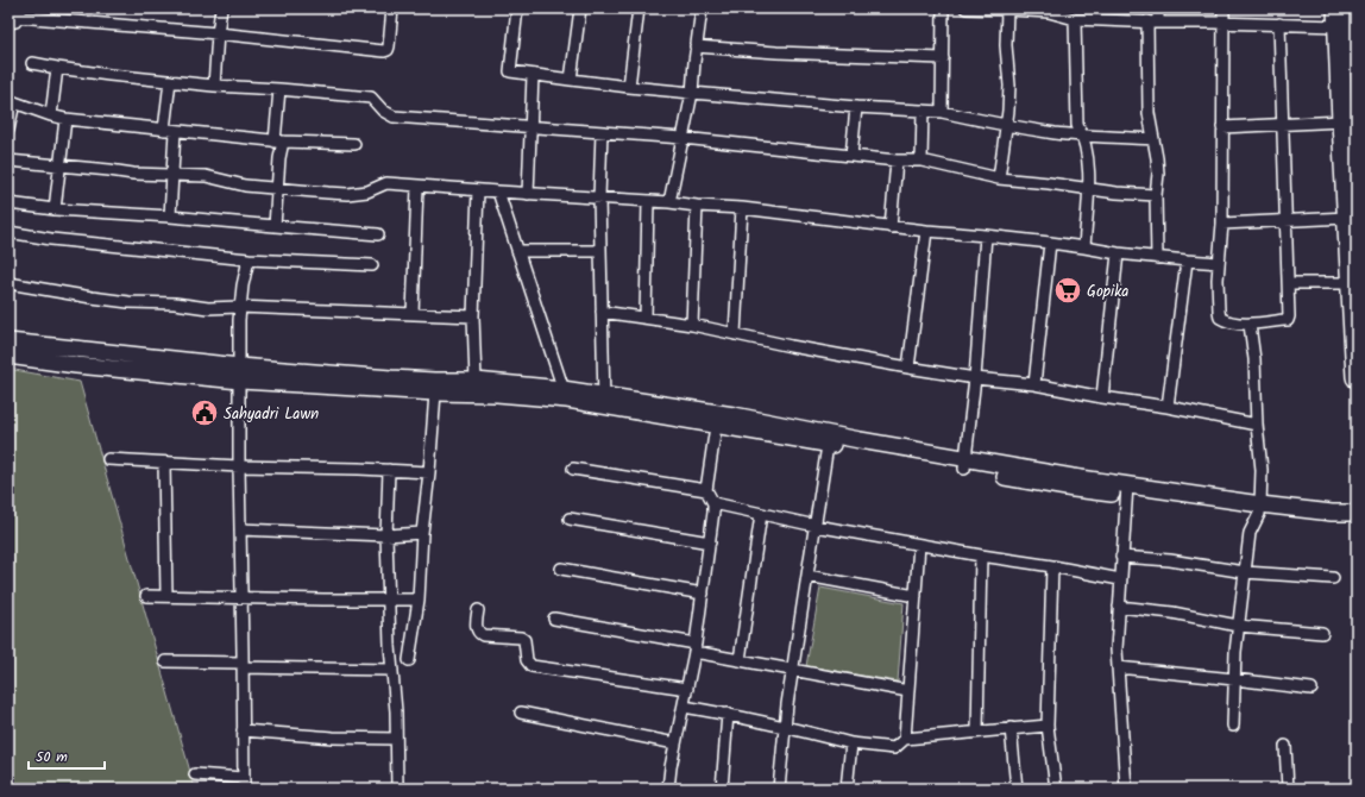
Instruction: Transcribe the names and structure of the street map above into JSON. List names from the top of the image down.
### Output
{
  "places": {
    "supermarket": ["Gopika"],
    "public building": ["Sahyadri Lawn"]
  },
  "scale_bar": "50 m"
}
